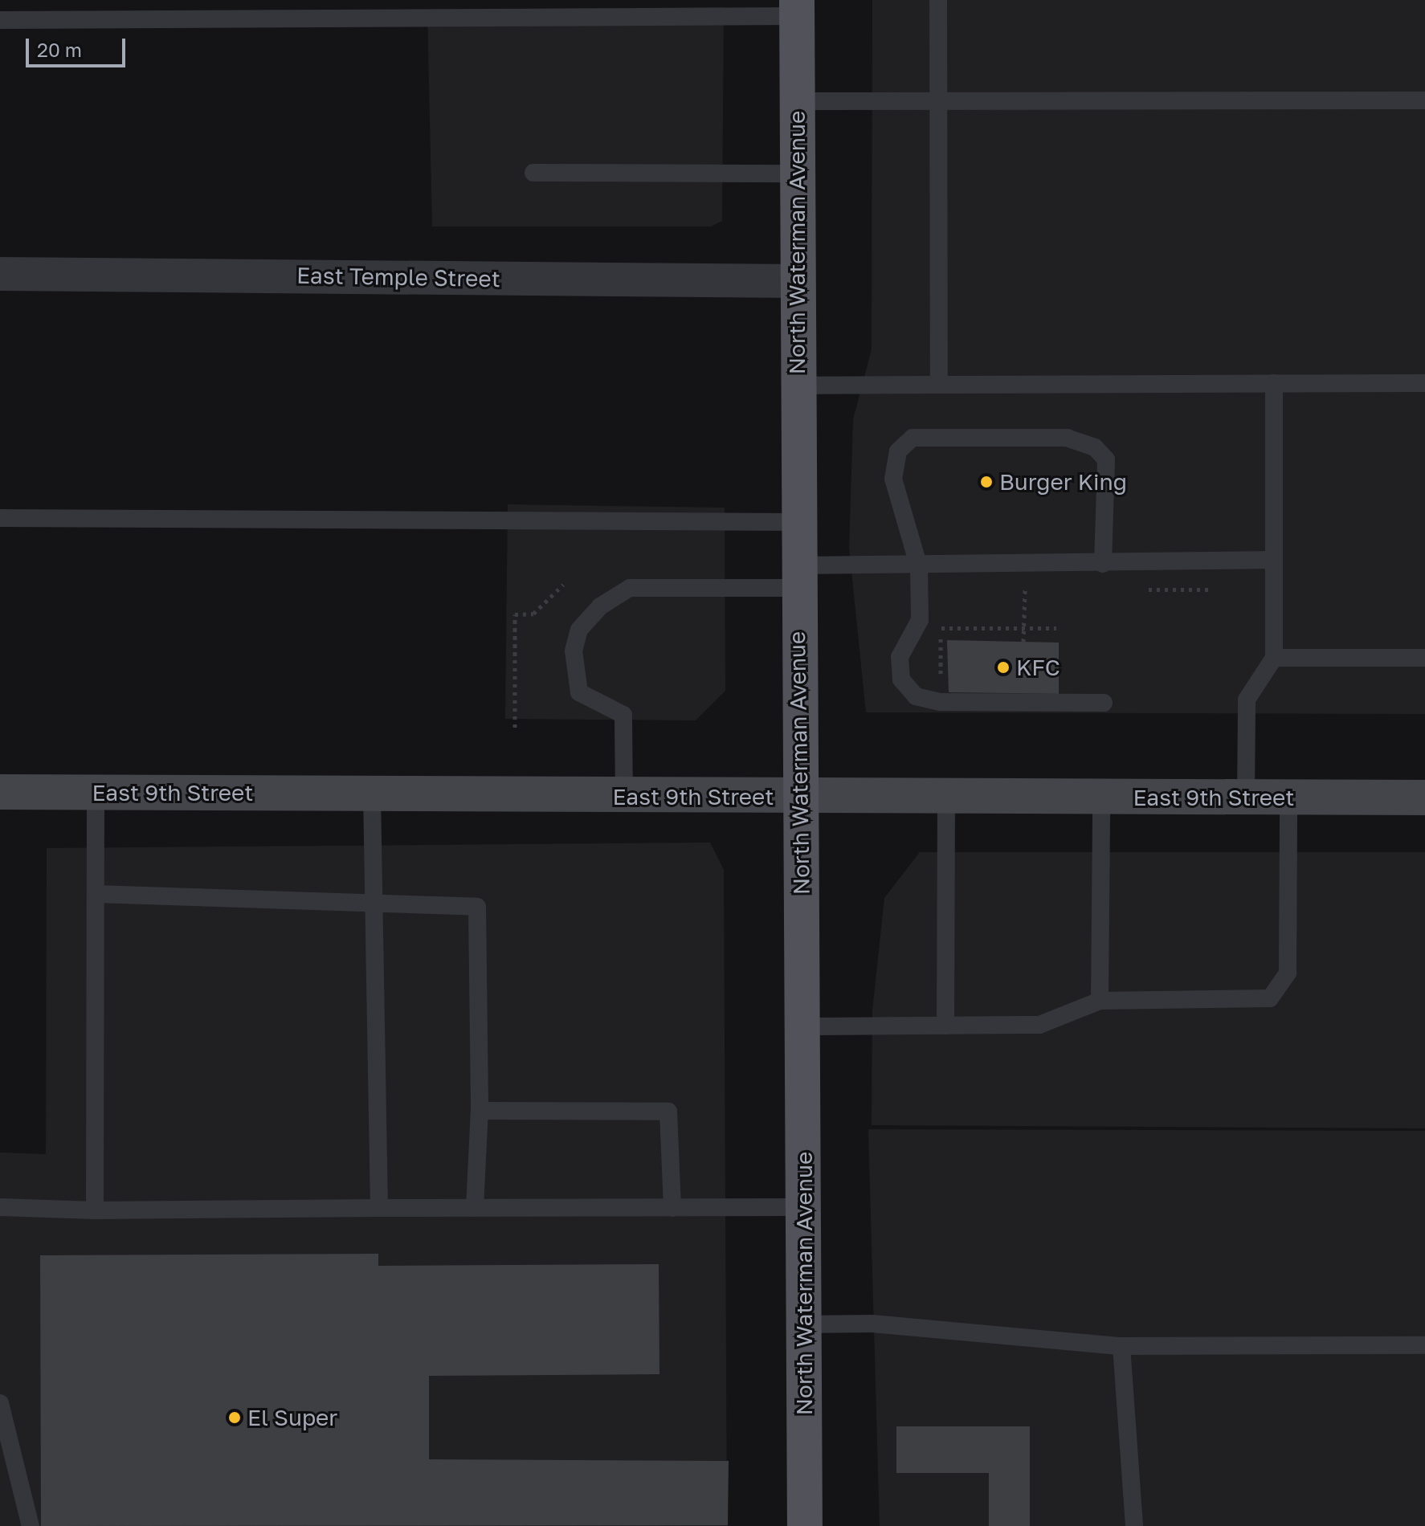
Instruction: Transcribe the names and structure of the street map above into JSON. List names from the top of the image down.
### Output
{
  "streets": {
    "main road": ["North Waterman Avenue"],
    "street": ["East Temple Street", "East 9th Street"]
  },
  "crossings": [
    ["North Waterman Avenue", "East Temple Street"],
    ["North Waterman Avenue", "East 9th Street"]
  ],
  "places": ["Burger King", "KFC", "El Super"],
  "scale_bar": "20 m"
}
